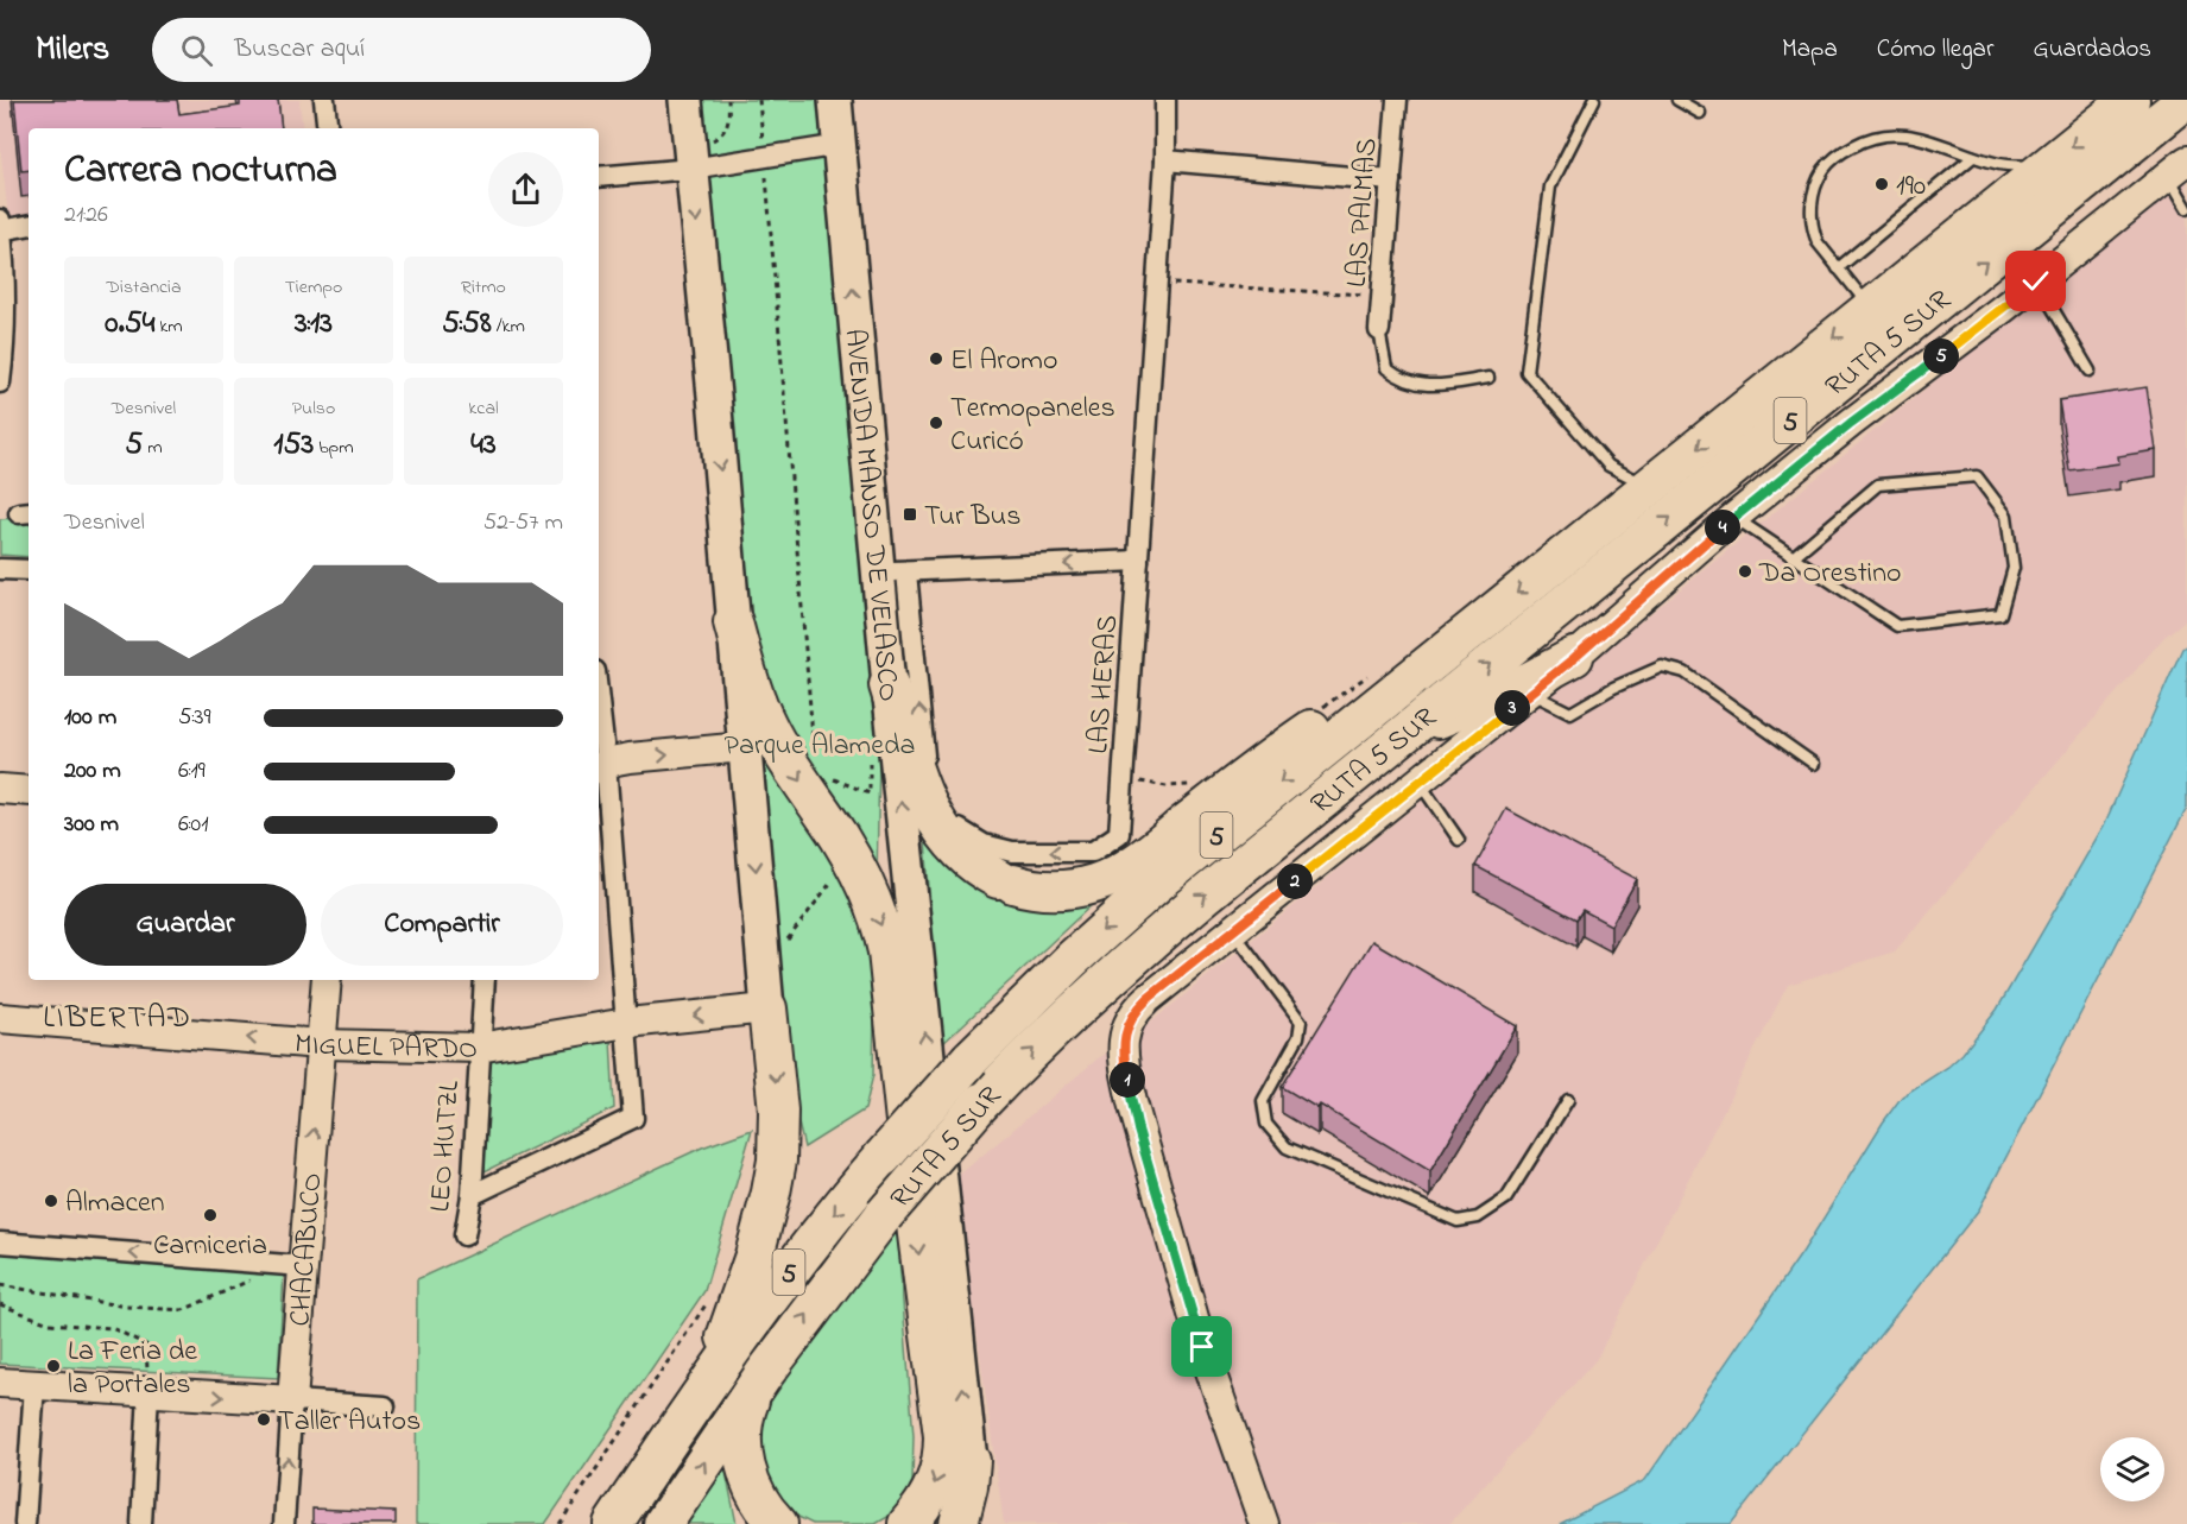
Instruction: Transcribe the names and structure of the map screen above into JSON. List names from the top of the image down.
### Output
{
  "streets": {
    "highway": ["RUTA 5 SUR", "5"],
    "main road": ["AVENIDA MANSO DE VELASCO"],
    "street": [
      "LAS PALMAS",
      "LAS HERAS",
      "MIGUEL PARDO",
      "LEO HUTZL",
      "CHACABUCO"
    ]
  },
  "crossings": [
    ["AVENIDA MANSO DE VELASCO", "LAS HERAS"],
    ["MIGUEL PARDO", "LEO HUTZL"],
    ["MIGUEL PARDO", "CHACABUCO"]
  ],
  "districts": ["LIBERTAD"],
  "parks": ["Parque Alameda"],
  "places": {
    "other": [
      "190",
      "El Aromo",
      "Termopaneles Curicó",
      "Da Orestino",
      "Almacen",
      "Carniceria",
      "La Feria de la Portales",
      "Taller Autos"
    ],
    "transit": ["Tur Bus"]
  },
  "page": {
    "header": "Milers",
    "search": "Buscar aquí",
    "nav": ["Mapa", "Cómo llegar", "Guardados"],
    "heading": ["Carrera nocturna", "21:26"],
    "stats": [
      ["Distancia", "0.54 km"],
      ["Tiempo", "3:13"],
      ["Ritmo", "5:58 /km"],
      ["Desnivel", "5 m"],
      ["Pulso", "153 bpm"],
      ["kcal", "43"]
    ],
    "pins": [
      "5",
      "4",
      "3",
      "2",
      "1"
    ],
    "chart": ["Desnivel", "52–57 m"],
    "list": [
      {
        "name": "100 m",
        "note": "5:39"
      },
      {
        "name": "200 m",
        "note": "6:19"
      },
      {
        "name": "300 m",
        "note": "6:01"
      }
    ],
    "buttons": ["Guardar", "Compartir"]
  }
}
